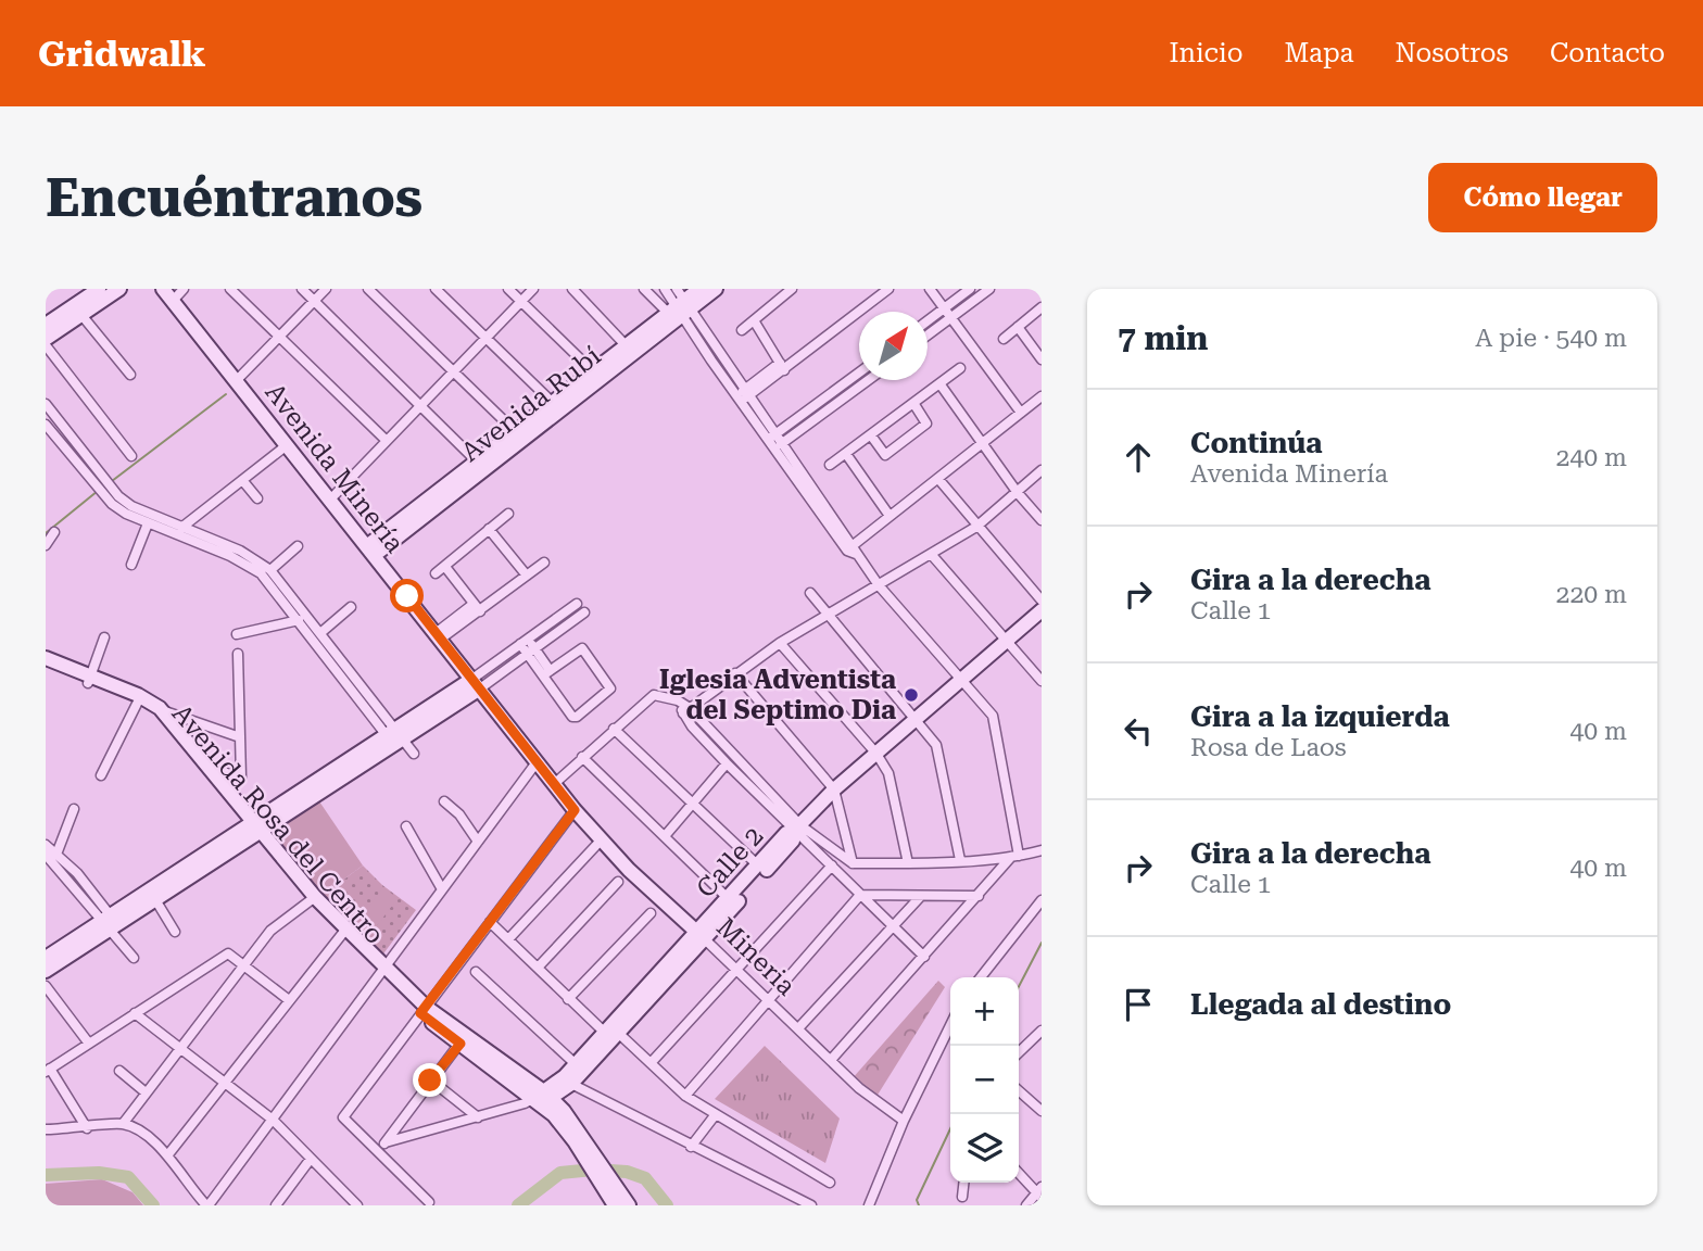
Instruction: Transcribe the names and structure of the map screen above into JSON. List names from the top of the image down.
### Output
{
  "streets": {
    "street": [
      "Avenida Rubí",
      "Avenida Minería",
      "Avenida Rosa del Centro",
      "Calle 2",
      "Mineria"
    ]
  },
  "crossings": [
    ["Avenida Rubí", "Avenida Minería"],
    ["Avenida Minería", "Mineria"],
    ["Calle 2", "Mineria"]
  ],
  "places": ["Iglesia Adventista del Septimo Dia"],
  "north": "top right",
  "page": {
    "header": "Gridwalk",
    "nav": [
      "Inicio",
      "Mapa",
      "Nosotros",
      "Contacto"
    ],
    "buttons": "Cómo llegar",
    "title": "Encuéntranos",
    "heading": ["7 min", "A pie · 540 m"],
    "list": [
      ["Continúa", "Avenida Minería", "240 m"],
      ["Gira a la derecha", "Calle 1", "220 m"],
      ["Gira a la izquierda", "Rosa de Laos", "40 m"],
      ["Gira a la derecha", "Calle 1", "40 m"],
      "Llegada al destino"
    ],
    "map_buttons": ["+", "−"]
  }
}
